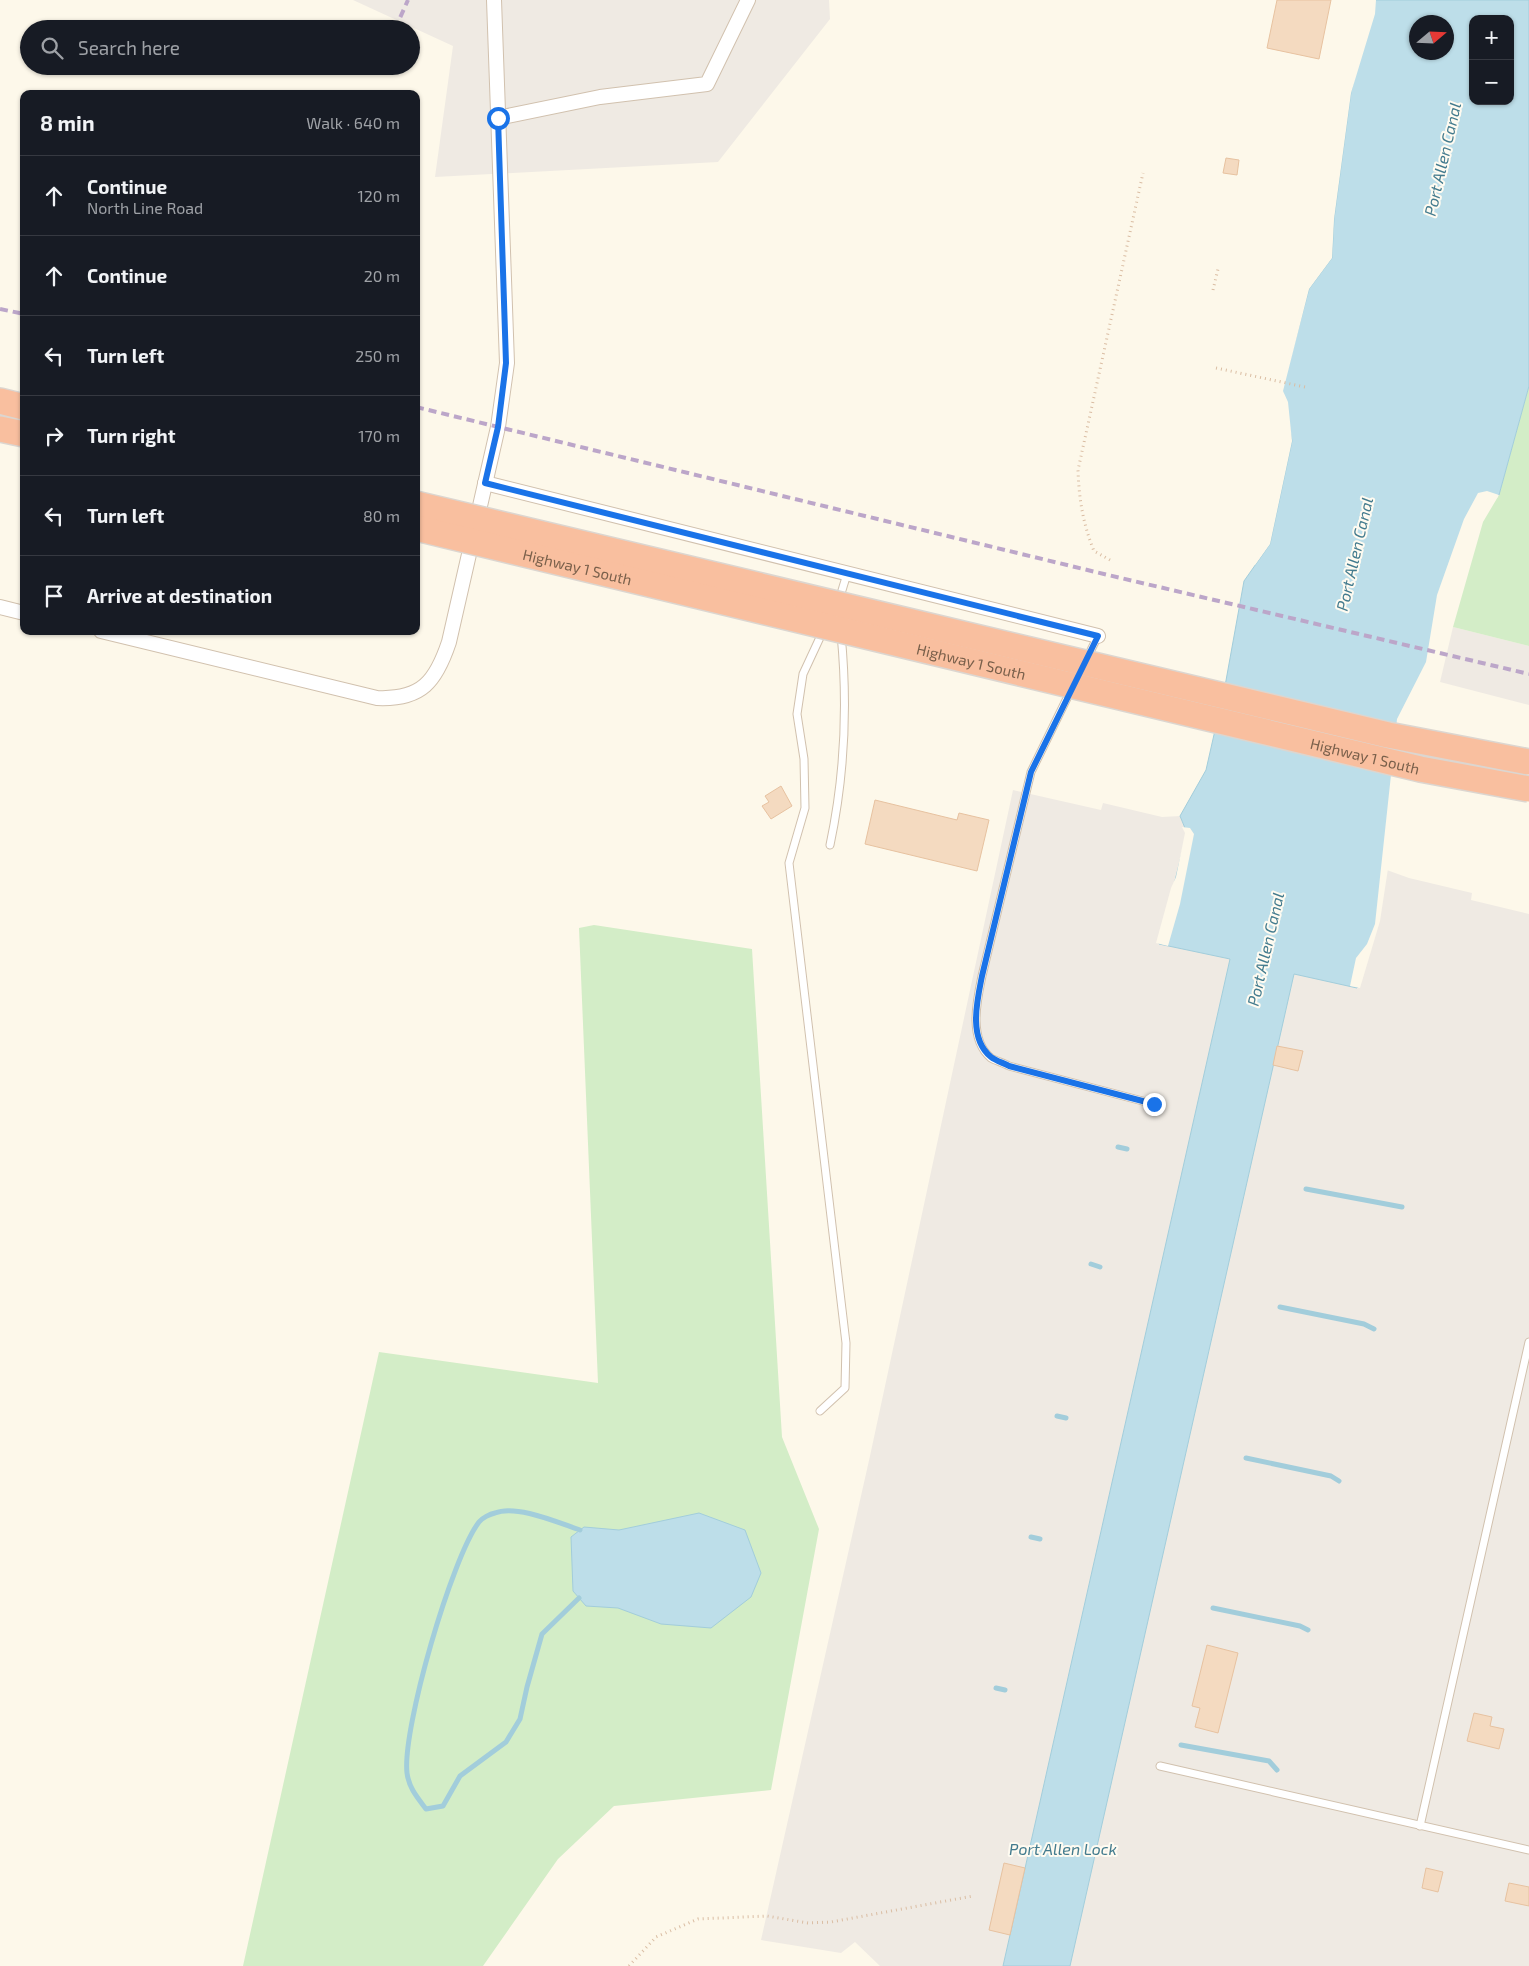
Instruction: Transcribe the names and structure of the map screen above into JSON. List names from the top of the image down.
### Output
{
  "streets": {
    "highway": ["Highway 1 South"]
  },
  "water": ["Port Allen Canal", "Port Allen Lock"],
  "north": "right",
  "page": {
    "map_buttons": ["+", "−"],
    "search": "Search here",
    "heading": ["8 min", "Walk · 640 m"],
    "list": [
      ["Continue", "North Line Road", "120 m"],
      ["Continue", "20 m"],
      ["Turn left", "250 m"],
      ["Turn right", "170 m"],
      ["Turn left", "80 m"],
      "Arrive at destination"
    ]
  }
}
